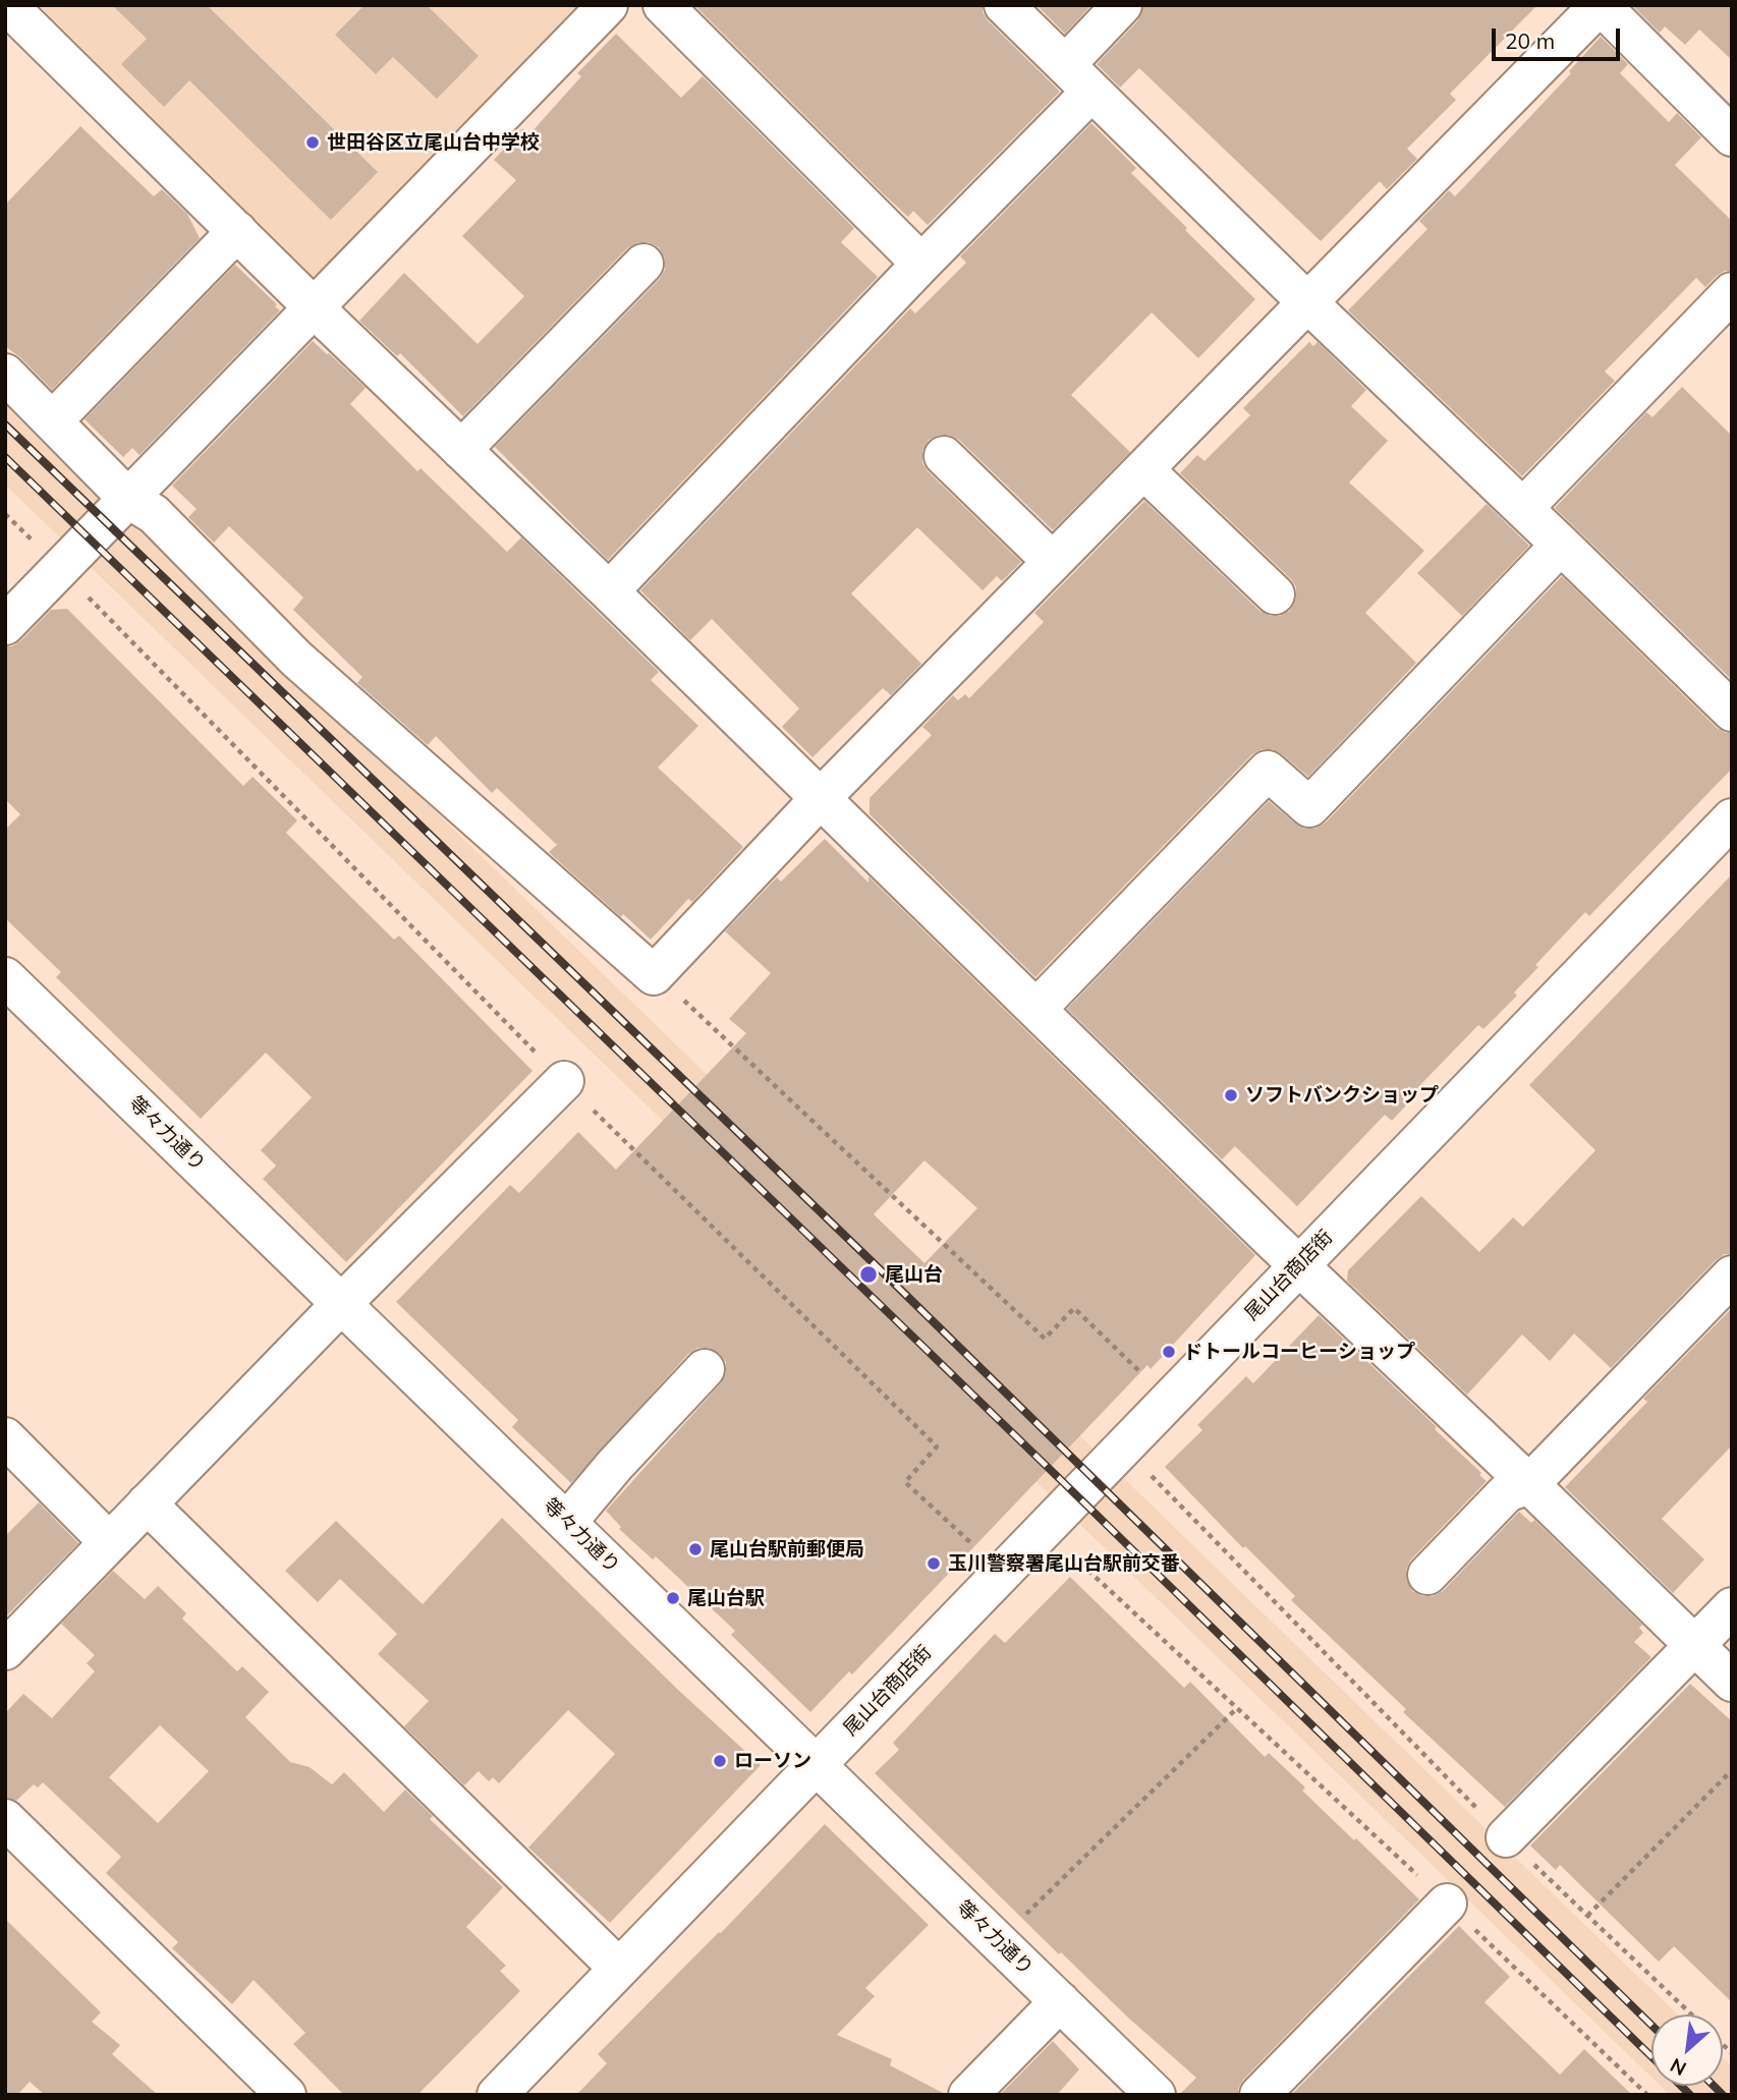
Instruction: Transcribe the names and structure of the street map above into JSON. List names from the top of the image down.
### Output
{
  "streets": {
    "street": ["等々力通り", "尾山台商店街"]
  },
  "crossings": [
    ["等々力通り", "尾山台商店街"]
  ],
  "places": [
    "世田谷区立尾山台中学校",
    "ソフトバンクショップ",
    "尾山台",
    "ドトールコーヒーショップ",
    "尾山台駅前郵便局",
    "玉川警察署尾山台駅前交番",
    "尾山台駅",
    "ローソン"
  ],
  "scale_bar": "20 m",
  "north": "bottom left"
}
